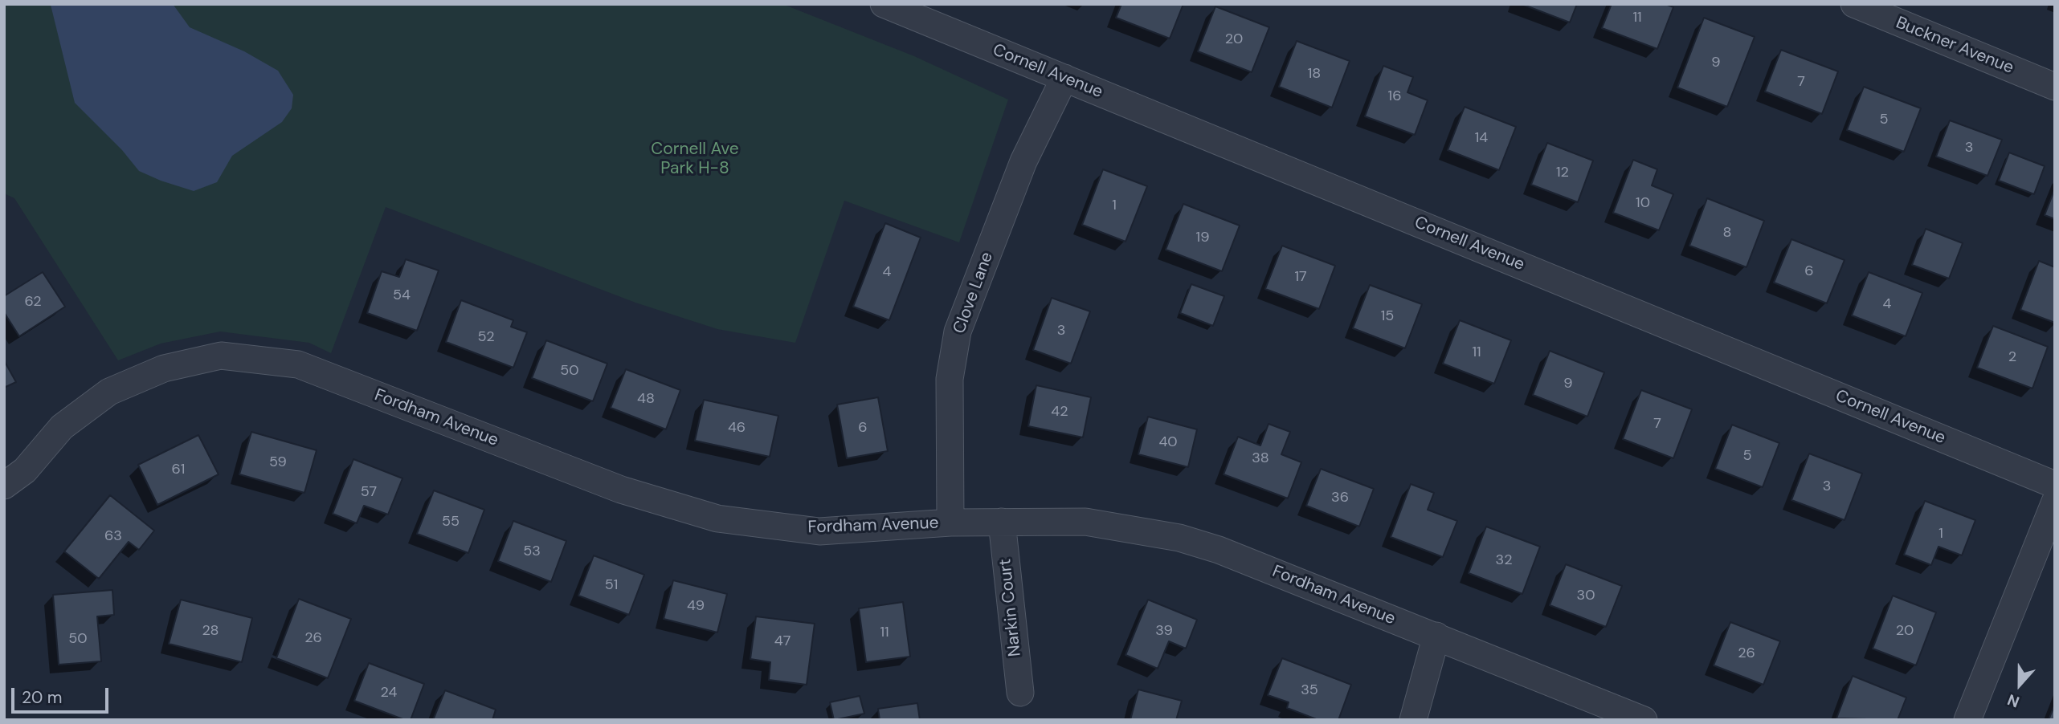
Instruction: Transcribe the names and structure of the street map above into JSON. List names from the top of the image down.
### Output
{
  "streets": {
    "street": [
      "Buckner Avenue",
      "Cornell Avenue",
      "Clove Lane",
      "Fordham Avenue",
      "Narkin Court"
    ]
  },
  "crossings": [
    ["Cornell Avenue", "Clove Lane"],
    ["Clove Lane", "Fordham Avenue"],
    ["Fordham Avenue", "Narkin Court"]
  ],
  "parks": ["Cornell Ave Park H-8"],
  "house_numbers": [
    "11",
    "20",
    "9",
    "18",
    "7",
    "16",
    "5",
    "14",
    "3",
    "12",
    "10",
    "1",
    "8",
    "19",
    "6",
    "4",
    "17",
    "54",
    "62",
    "4",
    "15",
    "3",
    "52",
    "11",
    "2",
    "50",
    "9",
    "48",
    "42",
    "7",
    "46",
    "6",
    "40",
    "5",
    "38",
    "59",
    "61",
    "3",
    "57",
    "36",
    "55",
    "1",
    "63",
    "53",
    "32",
    "51",
    "30",
    "49",
    "28",
    "39",
    "20",
    "11",
    "26",
    "50",
    "47",
    "26",
    "35",
    "24"
  ],
  "scale_bar": "20 m",
  "north": "bottom"
}
